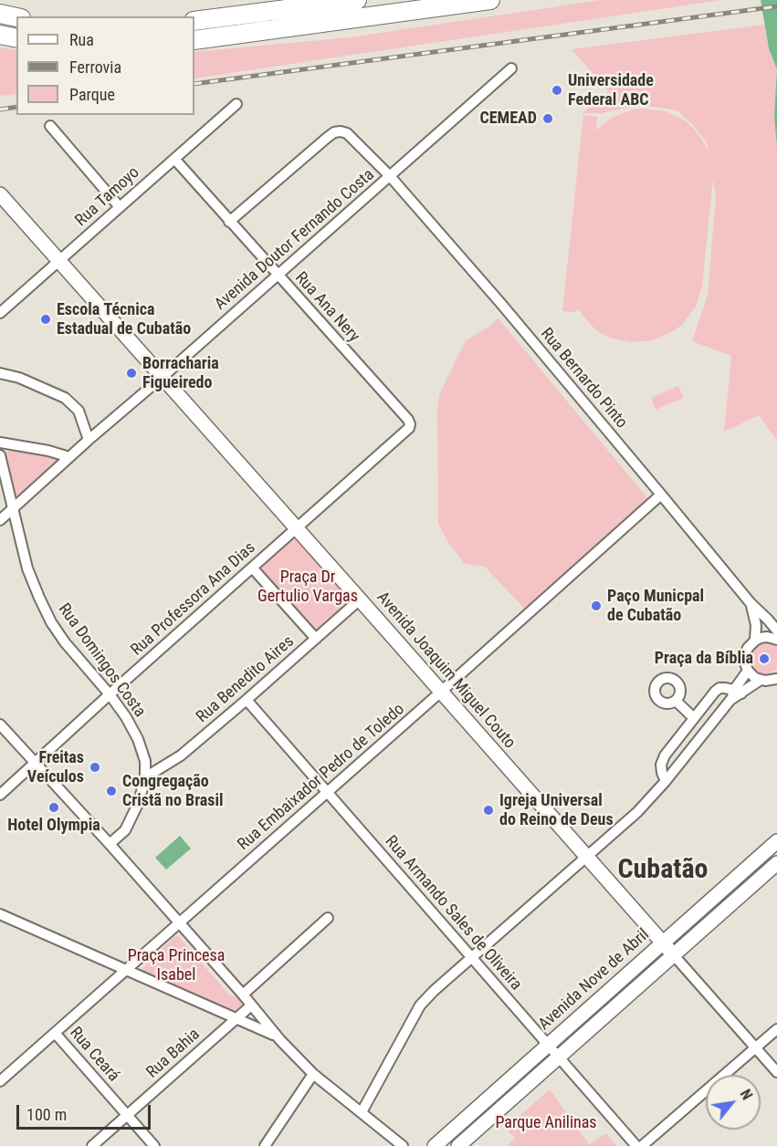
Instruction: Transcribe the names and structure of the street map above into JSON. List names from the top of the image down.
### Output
{
  "streets": {
    "street": [
      "Rua Tamoyo",
      "Avenida Doutor Fernando Costa",
      "Rua Ana Nery",
      "Rua Bernardo Pinto",
      "Rua Professora Ana Dias",
      "Rua Domingos Costa",
      "Avenida Joaquim Miguel Couto",
      "Rua Benedito Aires",
      "Rua Embaixador Pedro de Toledo",
      "Rua Armando Sales de Oliveira",
      "Avenida Nove de Abril",
      "Rua Bahia",
      "Rua Ceará"
    ]
  },
  "crossings": [
    ["Rua Tamoyo", "Rua Ana Nery"],
    ["Rua Tamoyo", "Avenida Joaquim Miguel Couto"],
    ["Avenida Doutor Fernando Costa", "Rua Ana Nery"],
    ["Avenida Doutor Fernando Costa", "Rua Bernardo Pinto"],
    ["Avenida Doutor Fernando Costa", "Rua Domingos Costa"],
    ["Avenida Doutor Fernando Costa", "Avenida Joaquim Miguel Couto"],
    ["Rua Ana Nery", "Rua Bernardo Pinto"],
    ["Rua Ana Nery", "Rua Professora Ana Dias"],
    ["Rua Bernardo Pinto", "Rua Embaixador Pedro de Toledo"],
    ["Rua Professora Ana Dias", "Rua Domingos Costa"],
    ["Rua Professora Ana Dias", "Avenida Joaquim Miguel Couto"],
    ["Rua Domingos Costa", "Rua Benedito Aires"],
    ["Avenida Joaquim Miguel Couto", "Rua Benedito Aires"],
    ["Avenida Joaquim Miguel Couto", "Rua Embaixador Pedro de Toledo"],
    ["Avenida Joaquim Miguel Couto", "Avenida Nove de Abril"],
    ["Rua Benedito Aires", "Rua Armando Sales de Oliveira"],
    ["Rua Embaixador Pedro de Toledo", "Rua Armando Sales de Oliveira"],
    ["Rua Embaixador Pedro de Toledo", "Rua Ceará"],
    ["Rua Armando Sales de Oliveira", "Avenida Nove de Abril"],
    ["Rua Bahia", "Rua Ceará"]
  ],
  "districts": ["Cubatão"],
  "parks": ["Praça Dr Gertulio Vargas", "Praça Princesa Isabel", "Parque Anilinas"],
  "places": [
    "Universidade Federal ABC",
    "CEMEAD",
    "Escola Técnica Estadual de Cubatão",
    "Borracharia Figueiredo",
    "Paço Municpal de Cubatão",
    "Praça da Bíblia",
    "Freitas Veículos",
    "Congregação Cristã no Brasil",
    "Hotel Olympia",
    "Igreja Universal do Reino de Deus"
  ],
  "legend": ["Rua", "Ferrovia", "Parque"],
  "scale_bar": "100 m",
  "north": "top right"
}
